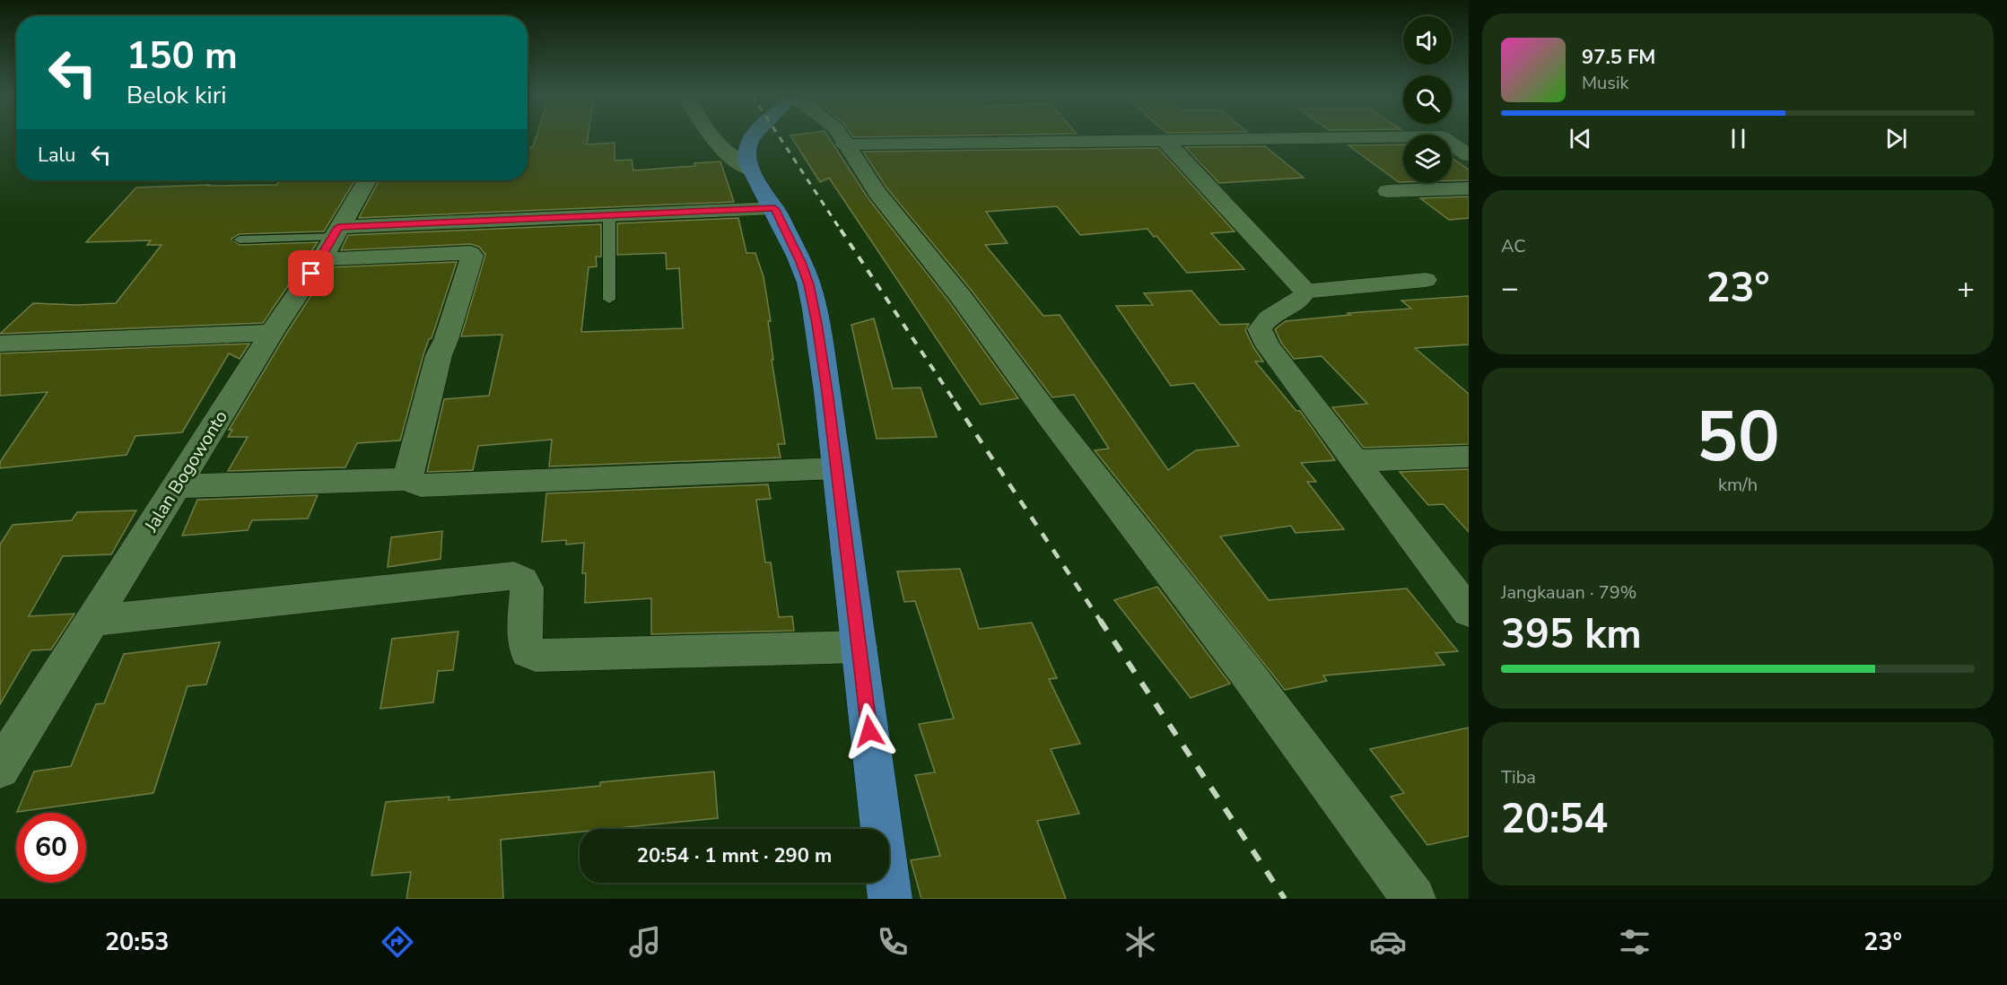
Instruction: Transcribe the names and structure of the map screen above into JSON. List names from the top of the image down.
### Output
{
  "streets": {
    "street": ["Jalan Bogowonto"]
  },
  "page": {
    "turn": ["150 m", "Belok kiri"],
    "song": ["97.5 FM", "Musik"],
    "then": "Lalu",
    "tile": [
      "AC",
      ["50", "km/h"],
      ["Jangkauan · 79%", "395 km"],
      ["Tiba", "20:54"]
    ],
    "heat": ["−", "23°", "+"],
    "limit": "60",
    "trip": "20:54 · 1 mnt · 290 m",
    "tabs": ["20:53", "23°"]
  }
}
